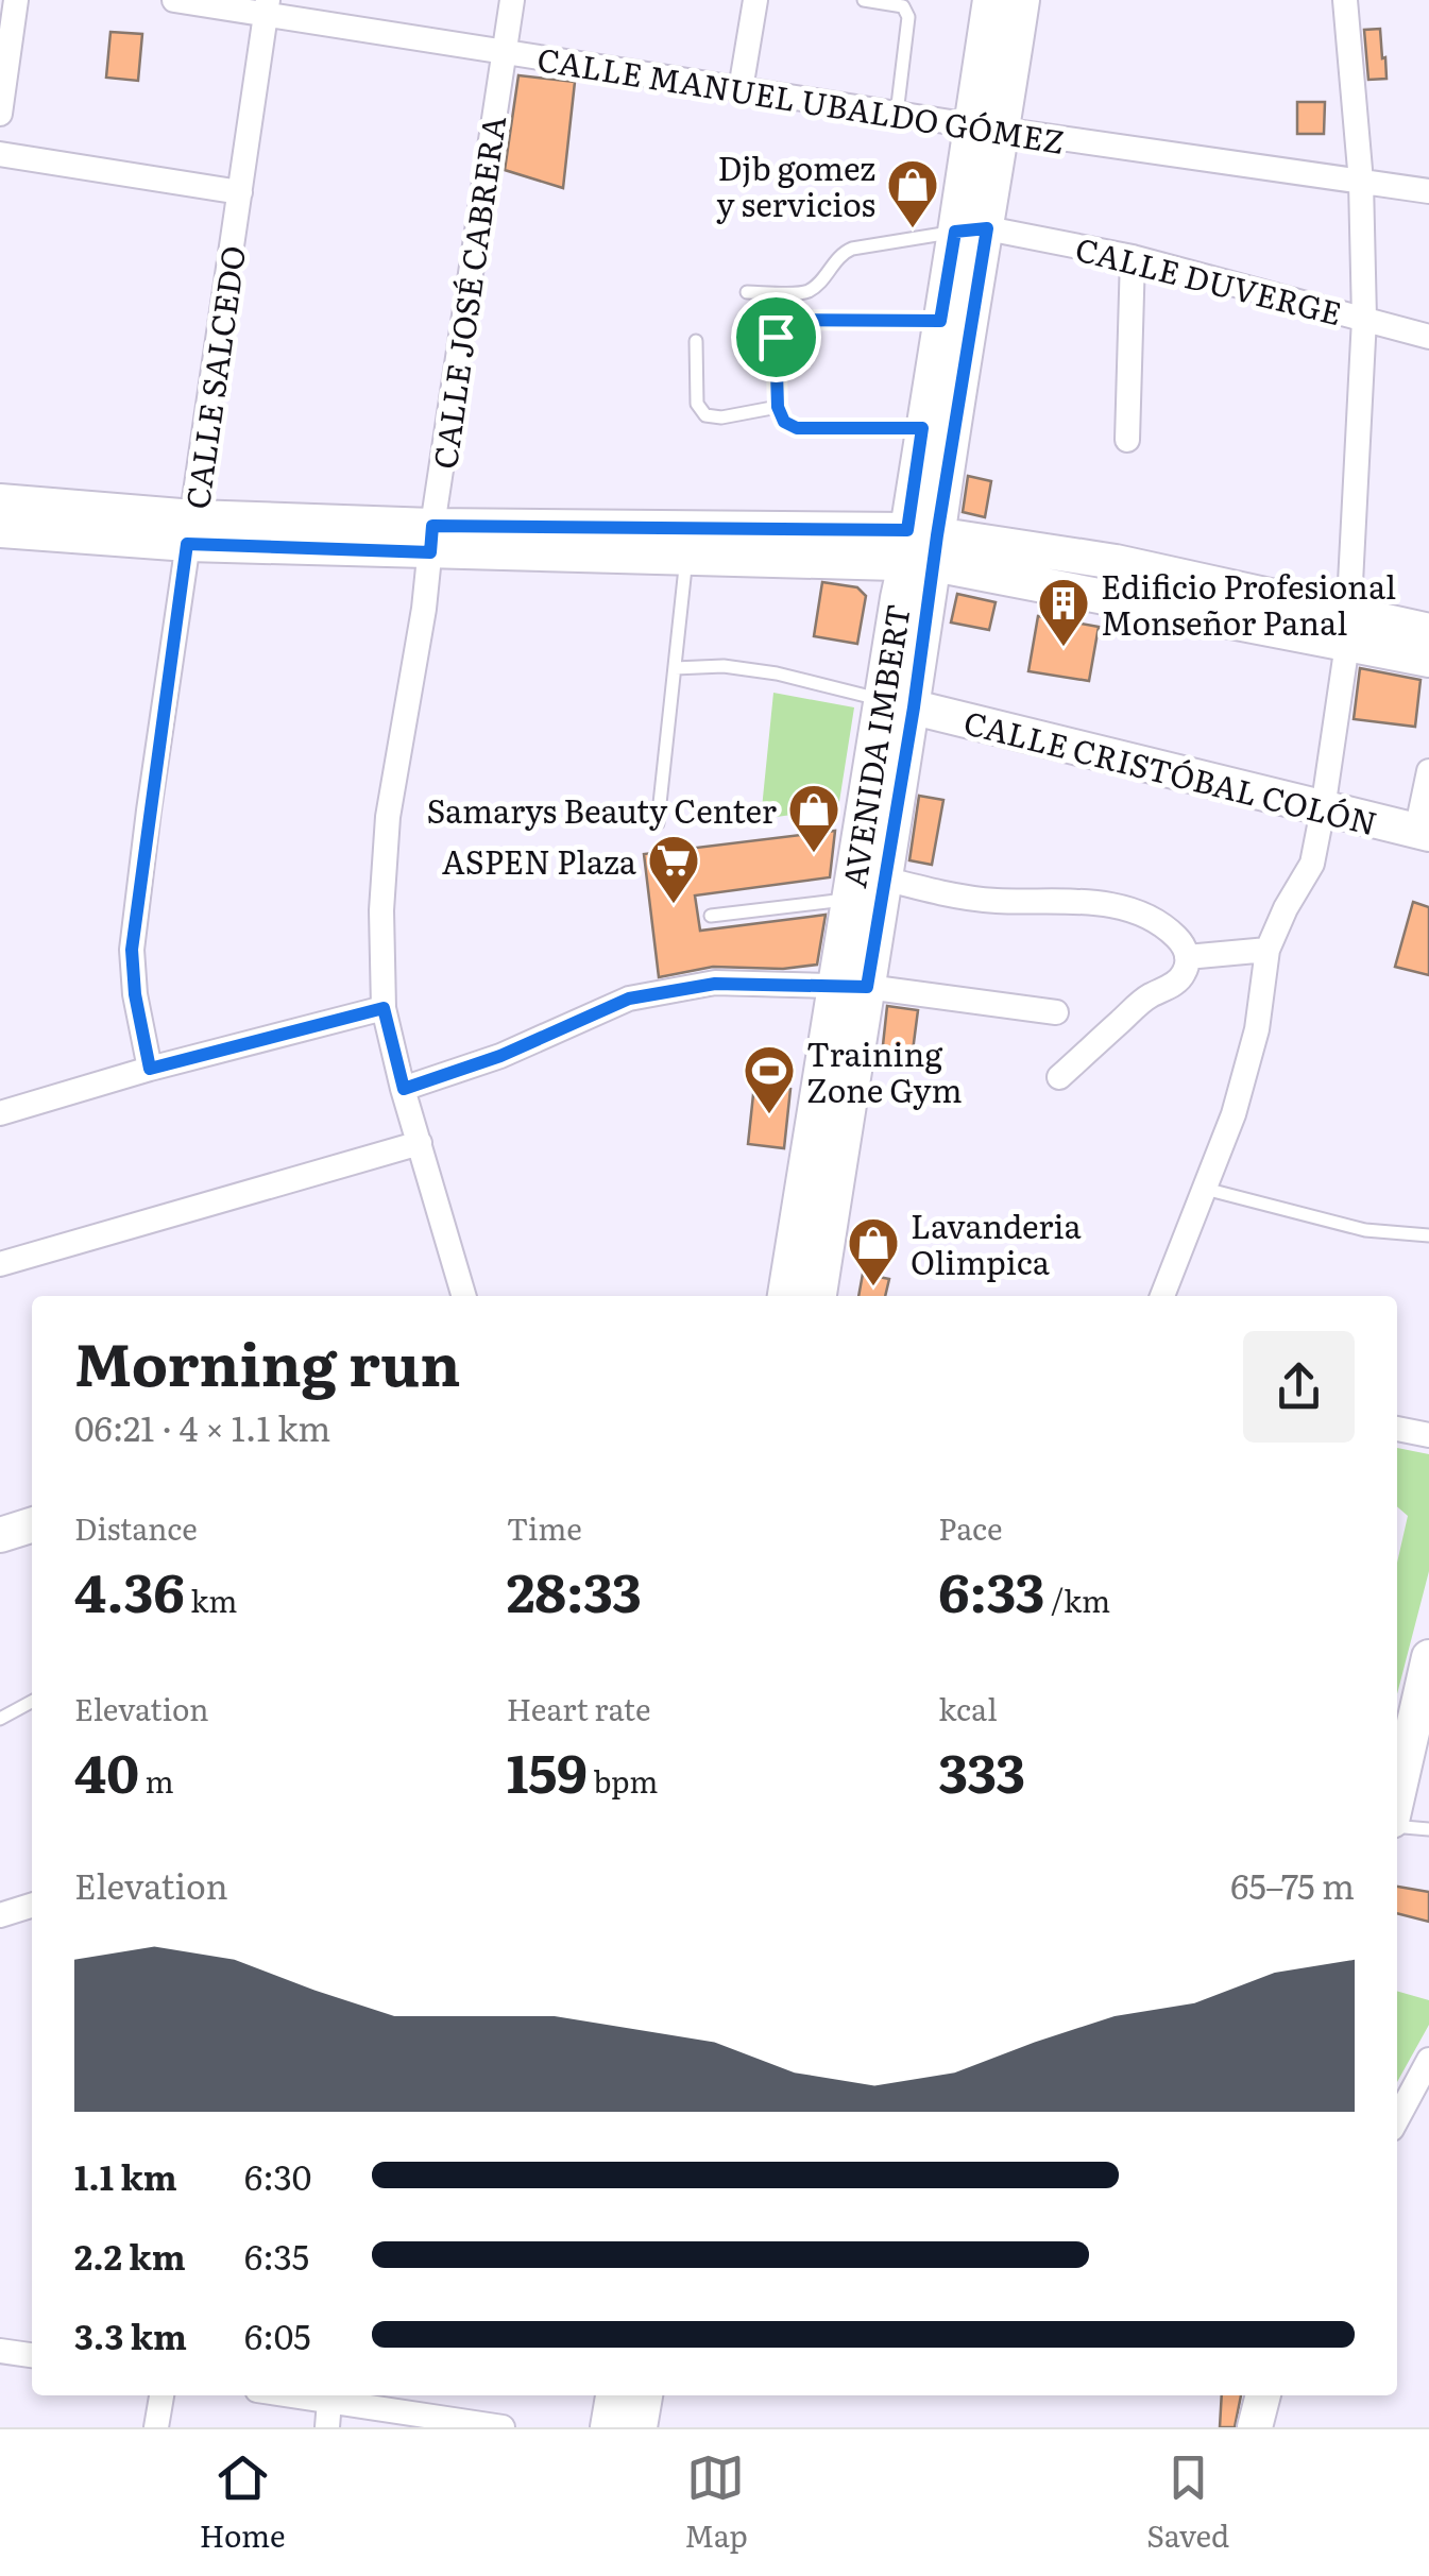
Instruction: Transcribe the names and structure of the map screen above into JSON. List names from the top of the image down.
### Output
{
  "streets": {
    "main road": ["AVENIDA IMBERT", "CALLE CRISTÓBAL COLÓN"],
    "street": [
      "CALLE MANUEL UBALDO GÓMEZ",
      "CALLE DUVERGE",
      "CALLE JOSÉ CABRERA",
      "CALLE SALCEDO"
    ]
  },
  "crossings": [
    ["CALLE MANUEL UBALDO GÓMEZ", "CALLE JOSÉ CABRERA"],
    ["CALLE MANUEL UBALDO GÓMEZ", "CALLE SALCEDO"],
    ["CALLE MANUEL UBALDO GÓMEZ", "AVENIDA IMBERT"],
    ["CALLE DUVERGE", "AVENIDA IMBERT"],
    ["AVENIDA IMBERT", "CALLE CRISTÓBAL COLÓN"]
  ],
  "places": {
    "shop": ["Djb gomez y servicios", "Samarys Beauty Center", "Lavanderia Olimpica"],
    "building": ["Edificio Profesional Monseñor Panal"],
    "supermarket": ["ASPEN Plaza"],
    "sports": ["Training Zone Gym"]
  },
  "page": {
    "heading": ["Morning run", "06:21 · 4 × 1.1 km"],
    "stats": [
      ["Distance", "4.36 km"],
      ["Time", "28:33"],
      ["Pace", "6:33 /km"],
      ["Elevation", "40 m"],
      ["Heart rate", "159 bpm"],
      ["kcal", "333"]
    ],
    "chart": ["Elevation", "65–75 m"],
    "list": [
      {
        "name": "1.1 km",
        "note": "6:30"
      },
      {
        "name": "2.2 km",
        "note": "6:35"
      },
      {
        "name": "3.3 km",
        "note": "6:05"
      }
    ],
    "tabs": ["Home", "Map", "Saved"]
  }
}
